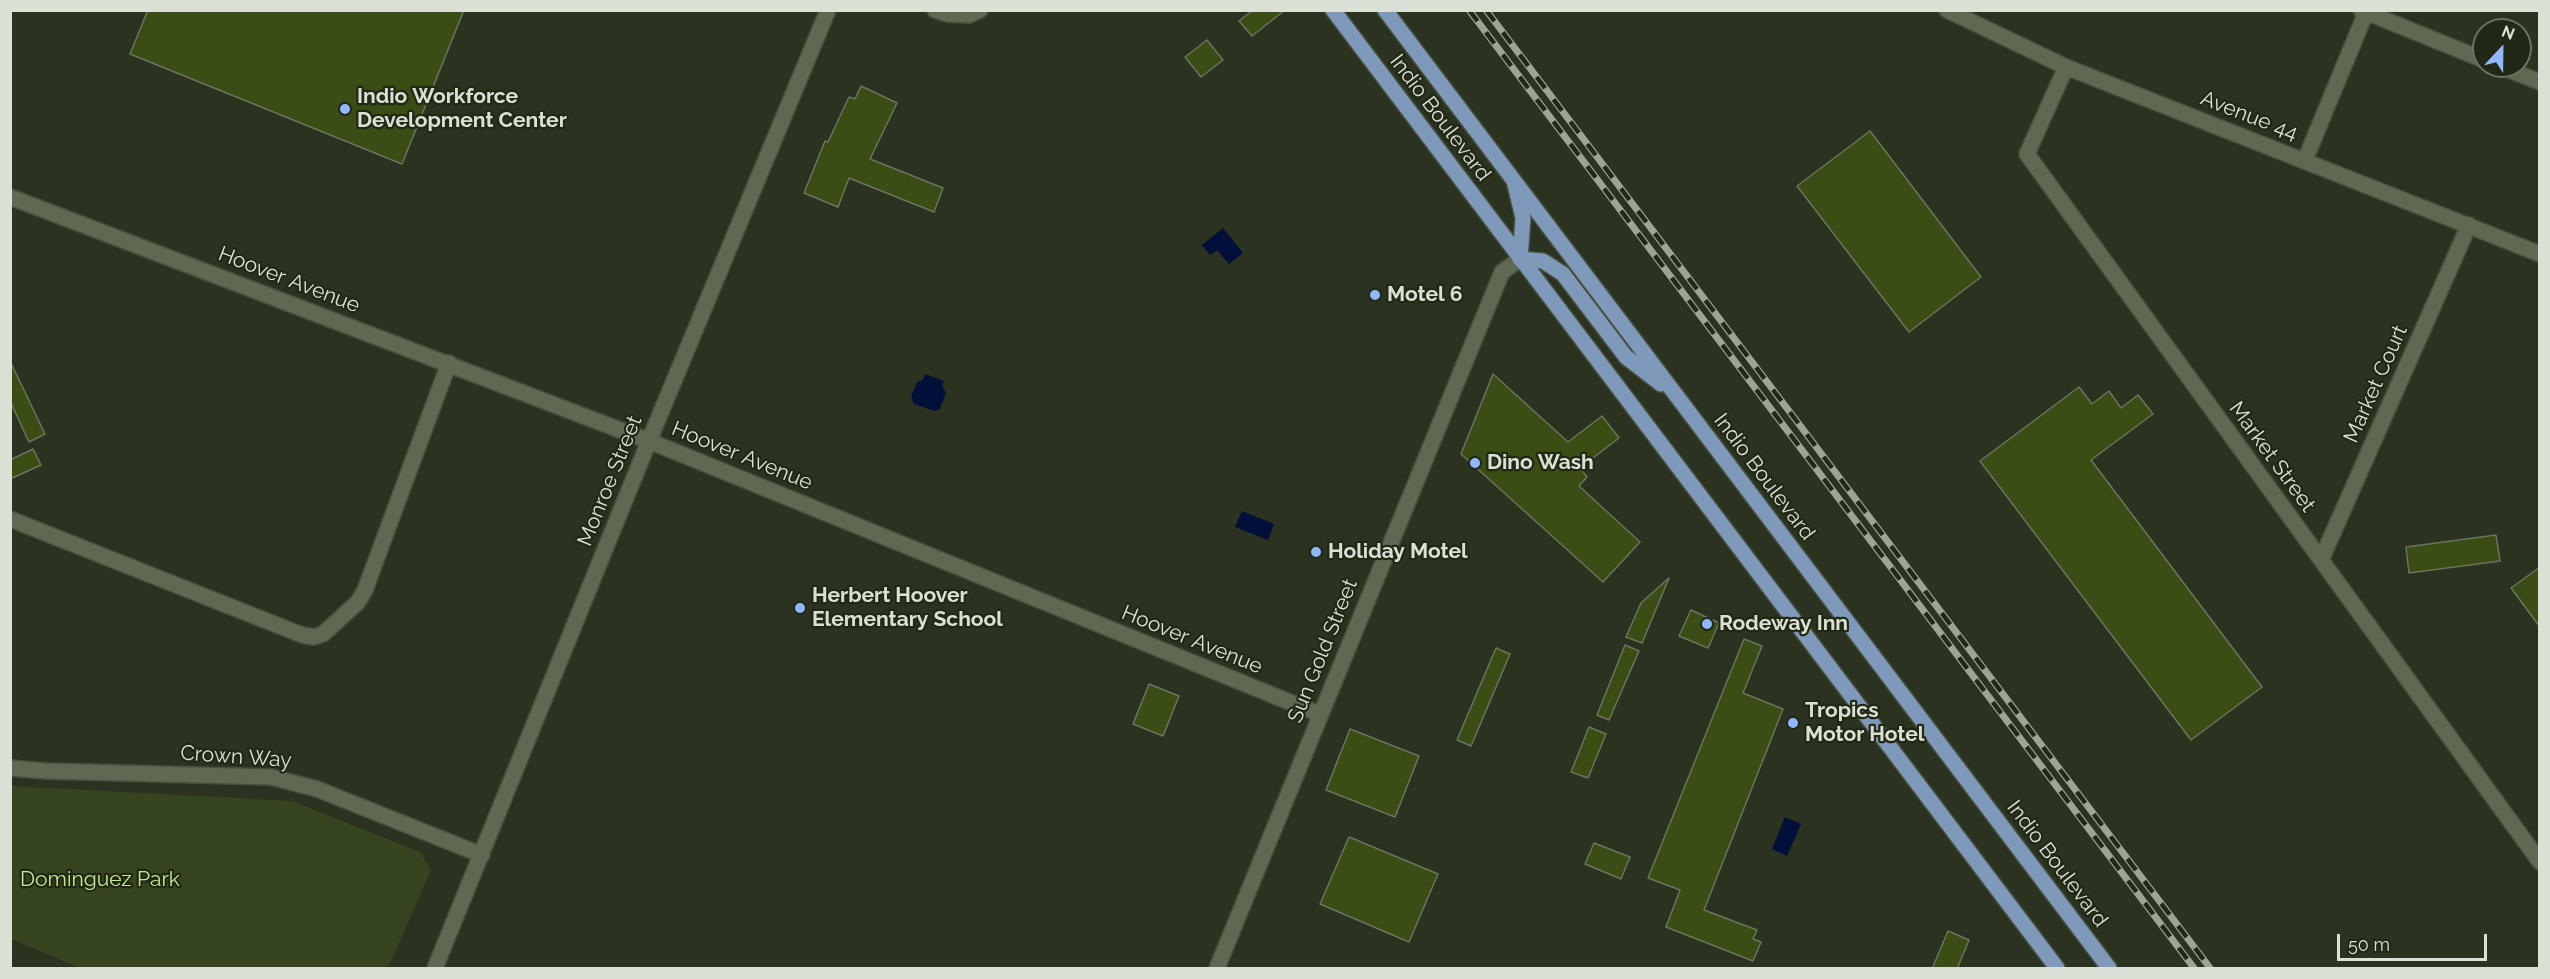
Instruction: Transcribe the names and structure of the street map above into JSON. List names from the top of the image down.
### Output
{
  "streets": {
    "main road": ["Indio Boulevard"],
    "street": [
      "Avenue 44",
      "Hoover Avenue",
      "Market Court",
      "Market Street",
      "Monroe Street",
      "Sun Gold Street",
      "Crown Way"
    ]
  },
  "crossings": [
    ["Avenue 44", "Market Court"],
    ["Avenue 44", "Market Street"],
    ["Indio Boulevard", "Sun Gold Street"],
    ["Hoover Avenue", "Monroe Street"],
    ["Hoover Avenue", "Sun Gold Street"],
    ["Market Court", "Market Street"],
    ["Monroe Street", "Crown Way"]
  ],
  "parks": ["Dominguez Park"],
  "places": [
    "Indio Workforce Development Center",
    "Motel 6",
    "Dino Wash",
    "Holiday Motel",
    "Herbert Hoover Elementary School",
    "Rodeway Inn",
    "Tropics Motor Hotel"
  ],
  "scale_bar": "50 m",
  "north": "top"
}
